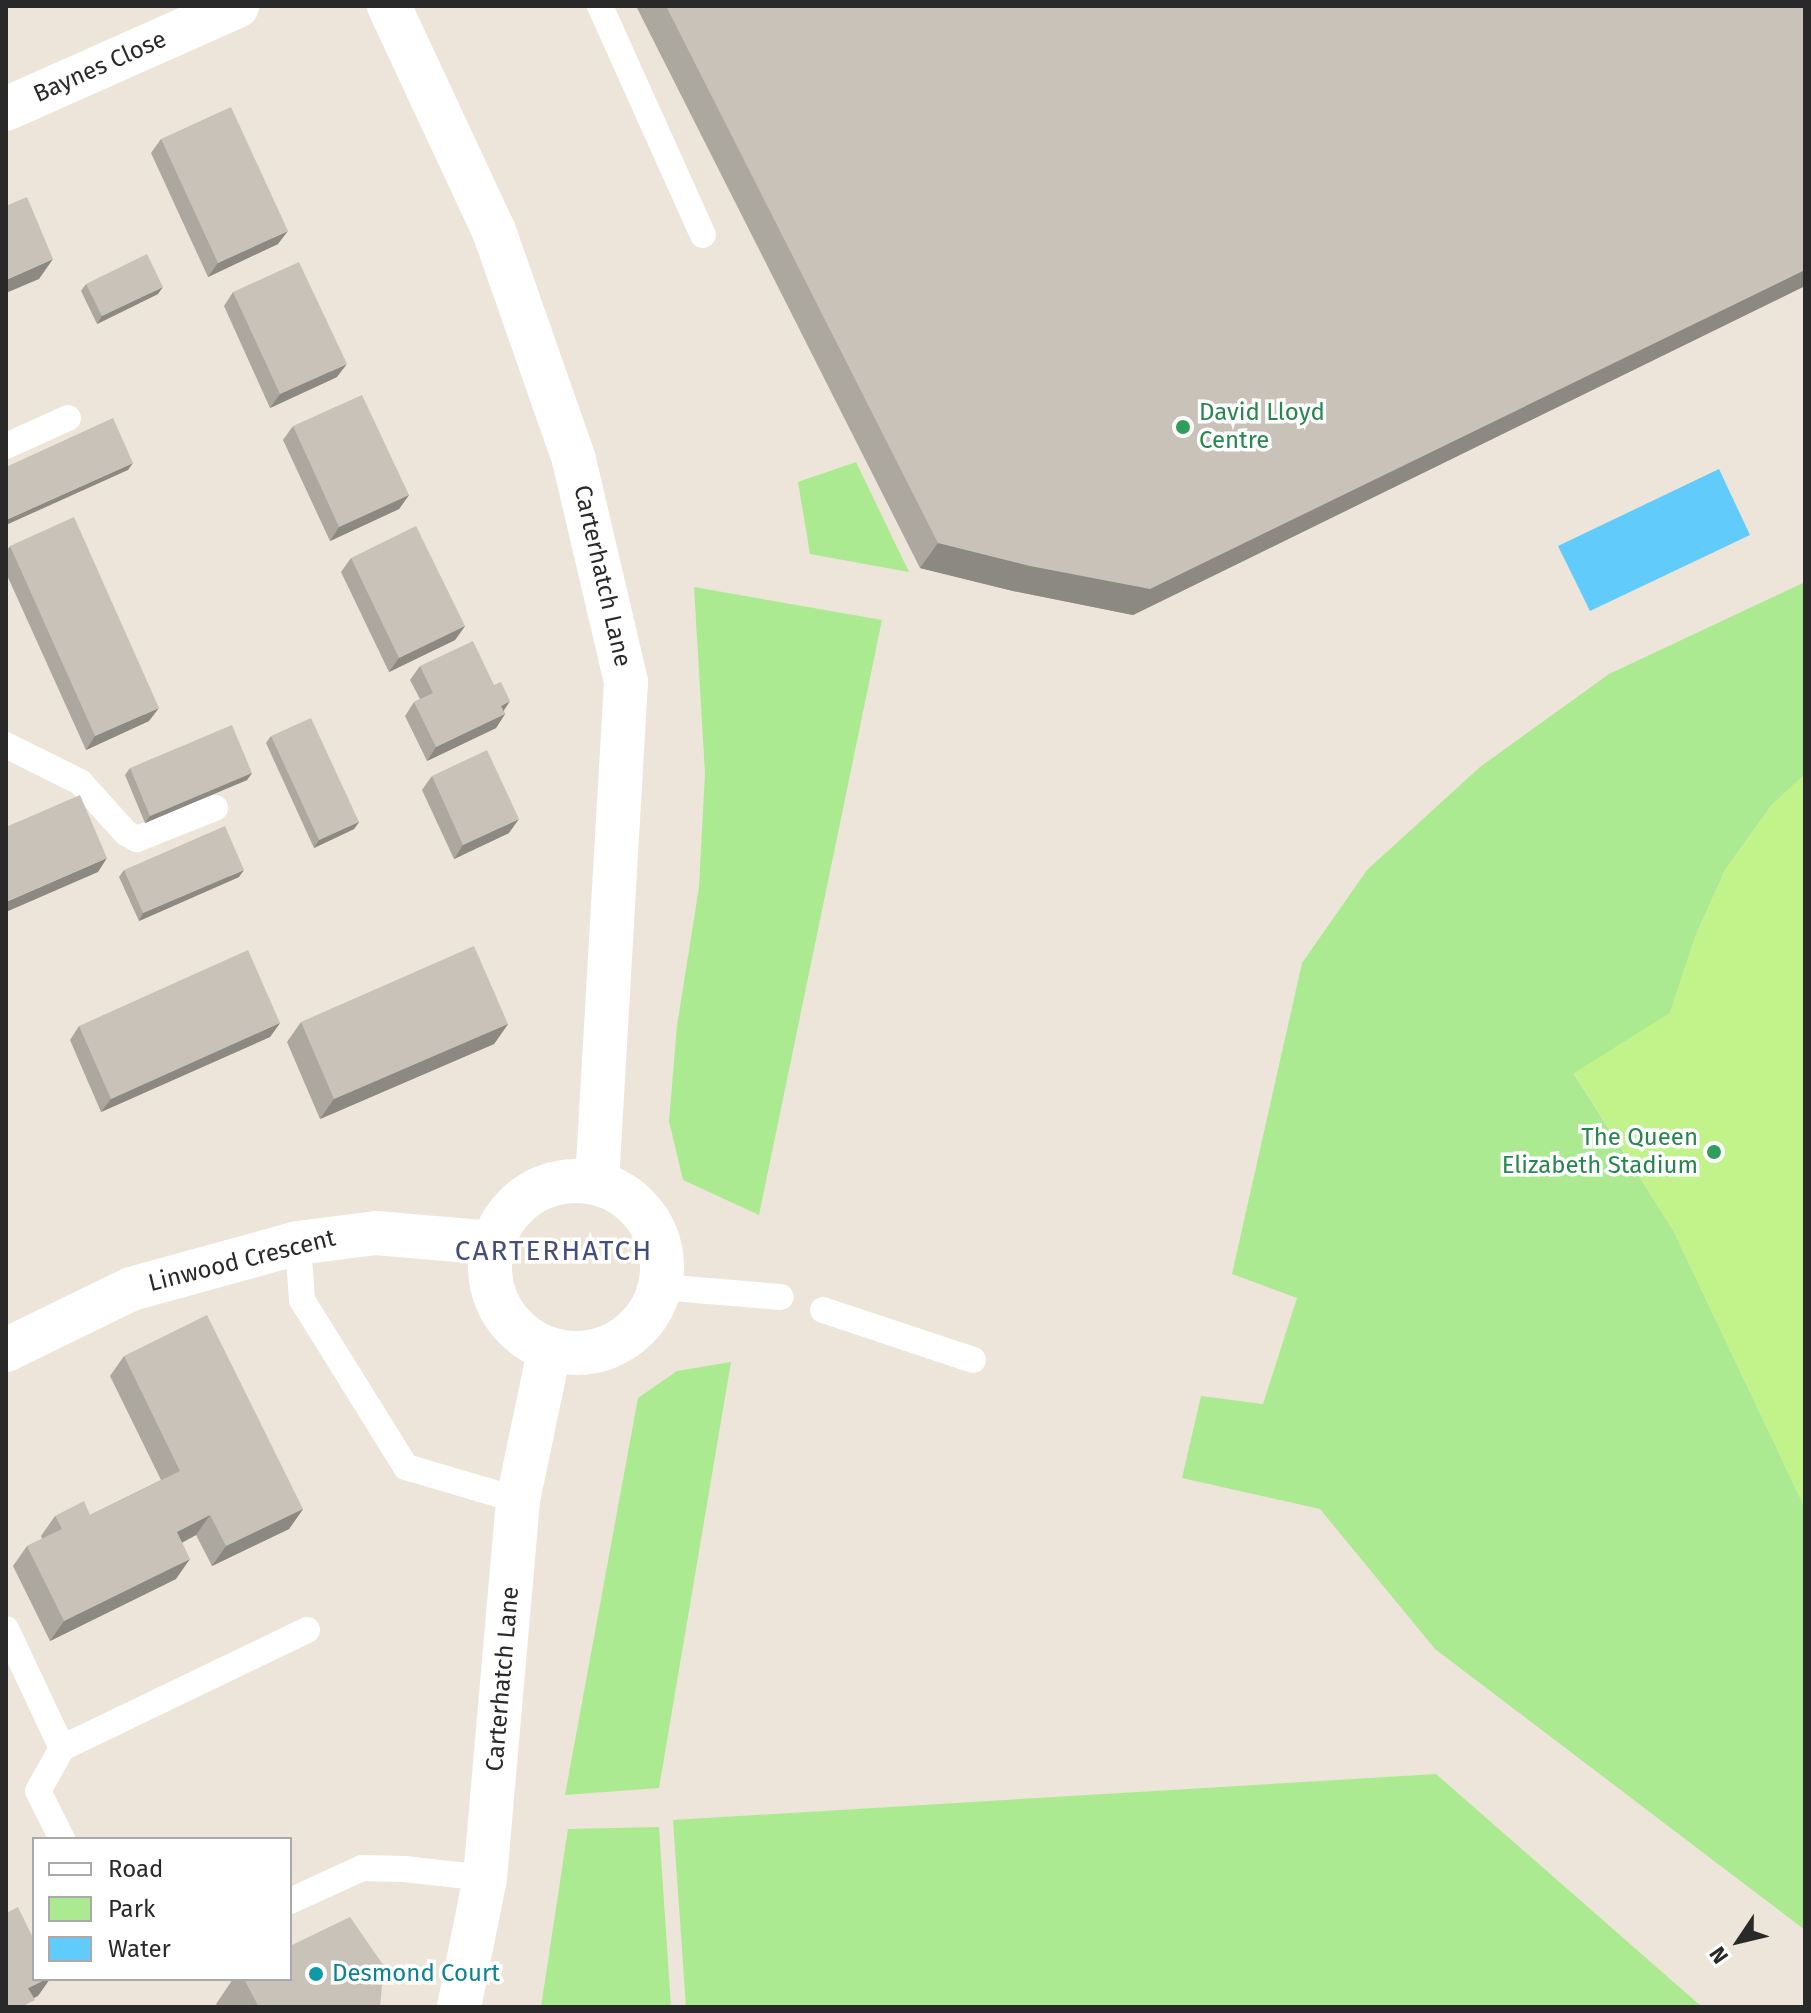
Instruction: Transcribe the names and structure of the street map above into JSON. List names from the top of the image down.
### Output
{
  "streets": {
    "street": ["Baynes Close", "Carterhatch Lane", "Linwood Crescent"]
  },
  "crossings": [
    ["Carterhatch Lane", "Linwood Crescent"]
  ],
  "districts": ["CARTERHATCH"],
  "places": ["David Lloyd Centre", "The Queen Elizabeth Stadium", "Desmond Court"],
  "legend": ["Road", "Park", "Water"],
  "north": "bottom left"
}
